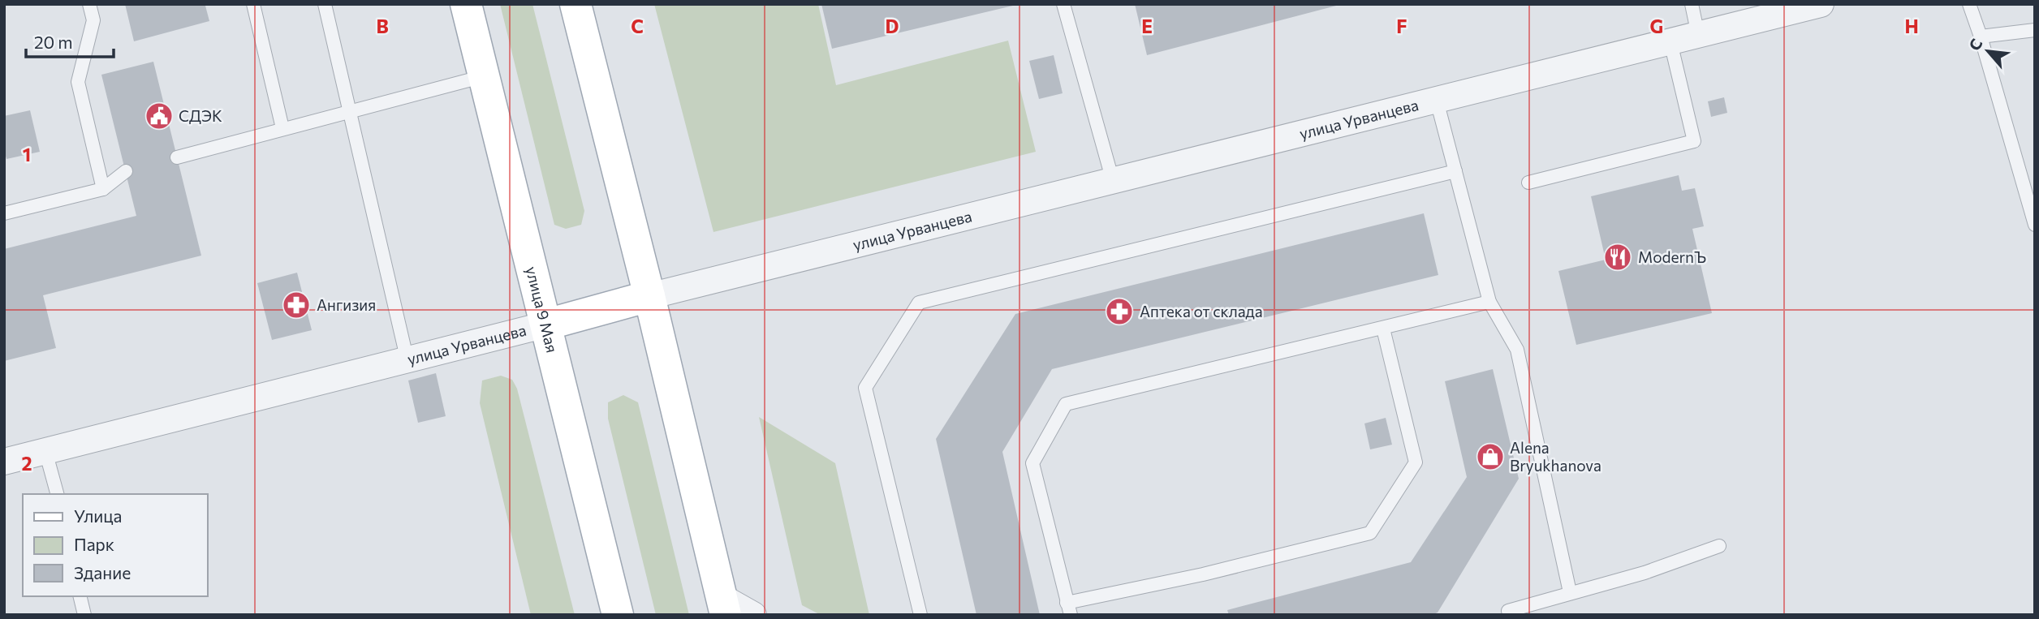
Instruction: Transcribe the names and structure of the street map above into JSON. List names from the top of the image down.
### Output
{
  "streets": {
    "main road": ["улица Урванцева", "улица 9 Мая"]
  },
  "crossings": [
    ["улица Урванцева", "улица 9 Мая"]
  ],
  "places": {
    "public building": ["СДЭК"],
    "restaurant": ["ModernЪ"],
    "pharmacy": ["Ангизия", "Аптека от склада"],
    "shop": ["Alena Bryukhanova"]
  },
  "legend": ["Улица", "Парк", "Здание"],
  "scale_bar": "20 m",
  "north": "top left",
  "grid": {
    "columns": [
      "B",
      "C",
      "D",
      "E",
      "F",
      "G",
      "H"
    ],
    "rows": ["1", "2"]
  }
}
